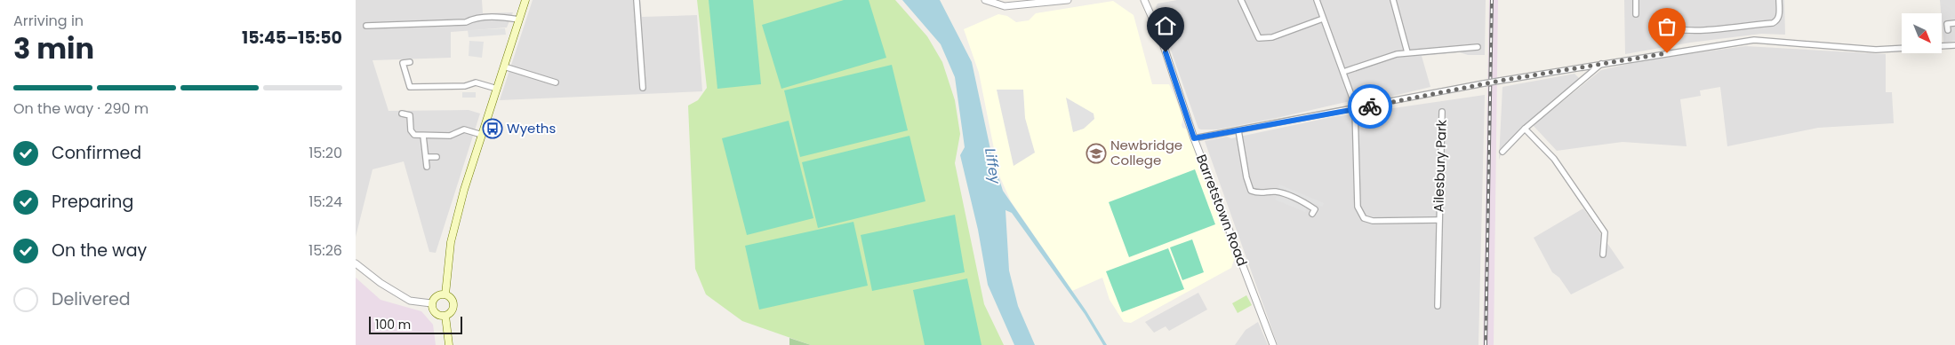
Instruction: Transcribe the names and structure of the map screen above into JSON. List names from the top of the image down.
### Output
{
  "streets": {
    "street": ["Ailesbury Park", "Barretstown Road"]
  },
  "water": ["Liffey"],
  "places": {
    "bus stop": ["Wyeths"],
    "school or university": ["Newbridge College"]
  },
  "scale_bar": "100 m",
  "north": "bottom right",
  "page": {
    "heading": ["3 min", "Arriving in", "15:45–15:50"],
    "bar": "On the way · 290 m",
    "list": [
      ["Confirmed", "15:20"],
      ["Preparing", "15:24"],
      ["On the way", "15:26"],
      "Delivered"
    ],
    "scale": "100 m"
  }
}
